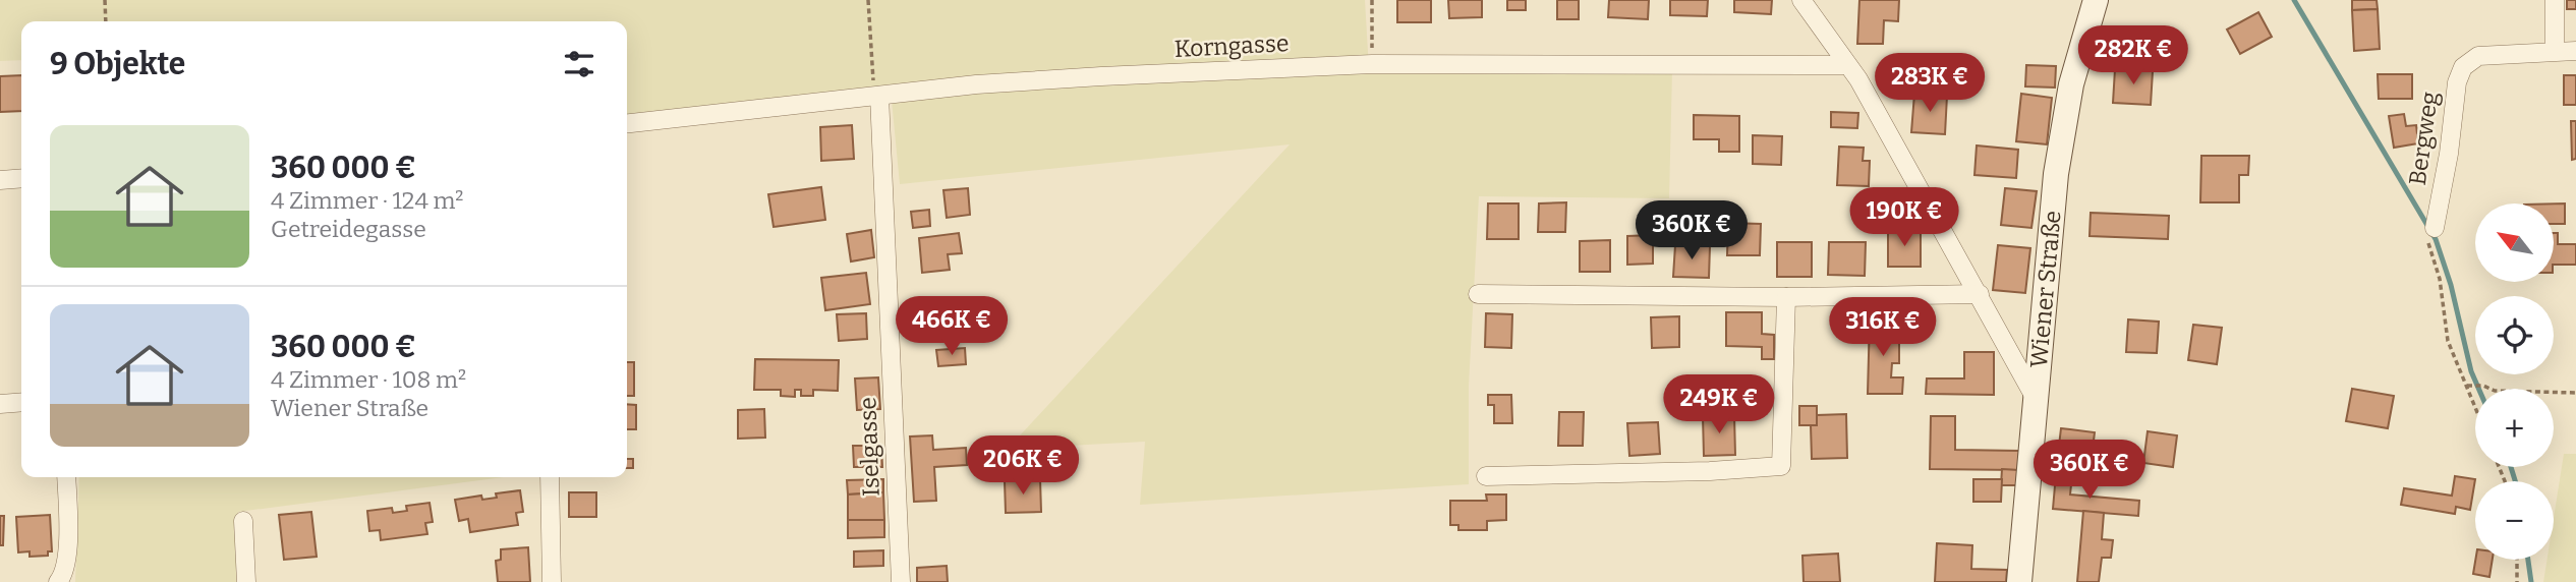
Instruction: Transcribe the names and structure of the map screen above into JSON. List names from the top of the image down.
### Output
{
  "streets": {
    "main road": ["Wiener Straße"],
    "street": ["Korngasse", "Bergweg", "Iselgasse"]
  },
  "crossings": [
    ["Korngasse", "Iselgasse"]
  ],
  "north": "top left",
  "page": {
    "heading": "9 Objekte",
    "price": [
      "282K €",
      "283K €",
      "190K €",
      "360K €",
      "466K €",
      "316K €",
      "249K €",
      "206K €",
      "360K €"
    ],
    "list": [
      {
        "name": "360 000 €",
        "note": "4 Zimmer · 124 m² · Getreidegasse"
      },
      {
        "name": "360 000 €",
        "note": "4 Zimmer · 108 m² · Wiener Straße"
      }
    ],
    "map_buttons": ["+", "−"]
  }
}
